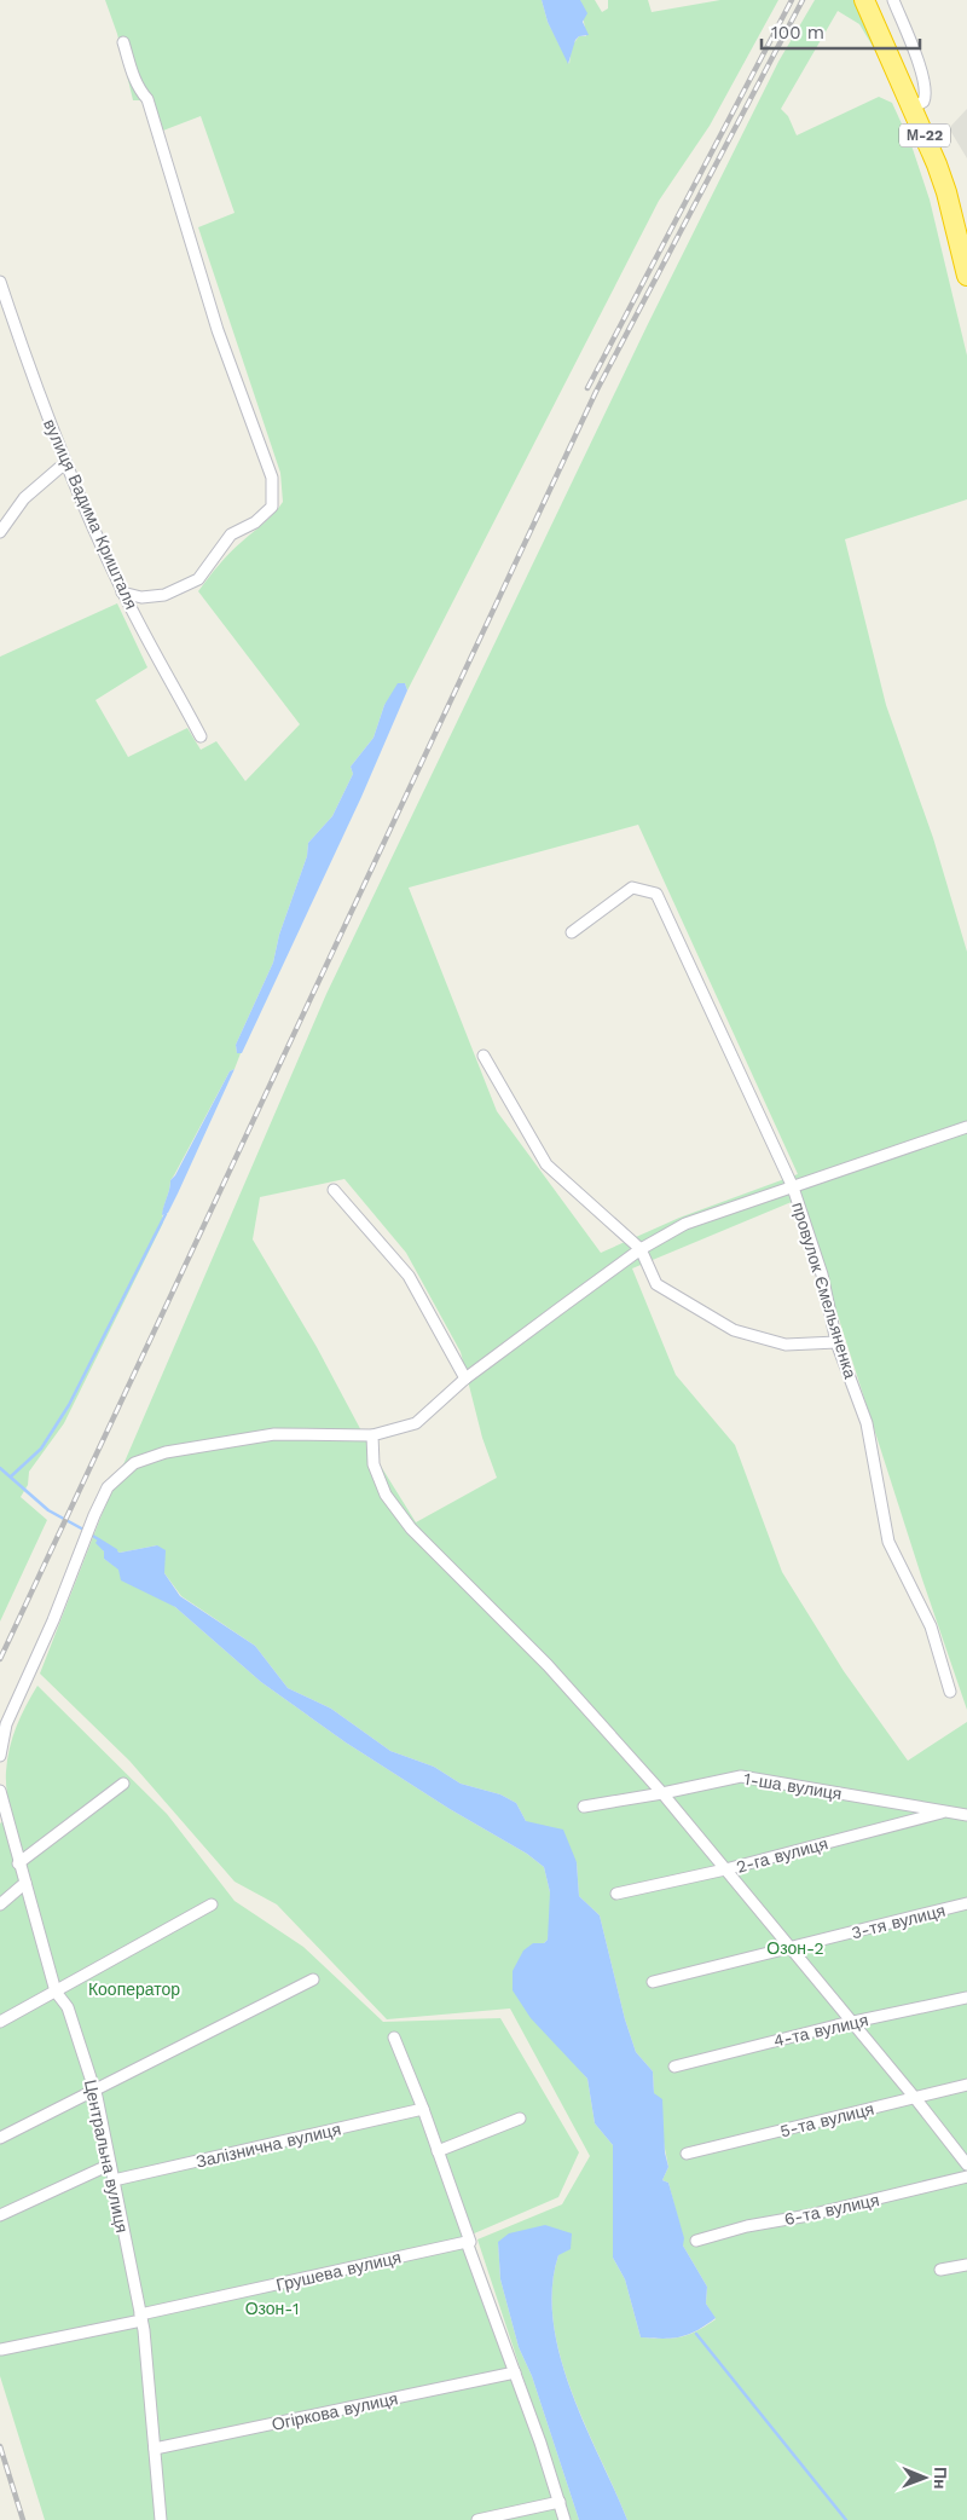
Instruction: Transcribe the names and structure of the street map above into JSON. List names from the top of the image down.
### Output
{
  "streets": {
    "highway": ["М-22"],
    "street": [
      "вулиця Вадима Кришталя",
      "провулок Ємельяненка",
      "1-ша вулиця",
      "2-га вулиця",
      "3-тя вулиця",
      "4-та вулиця",
      "5-та вулиця",
      "Залізнична вулиця",
      "Центральна вулиця",
      "6-та вулиця",
      "Грушева вулиця",
      "Огіркова вулиця"
    ]
  },
  "crossings": [
    ["1-ша вулиця", "2-га вулиця"],
    ["Залізнична вулиця", "Центральна вулиця"],
    ["Центральна вулиця", "Грушева вулиця"],
    ["Центральна вулиця", "Огіркова вулиця"]
  ],
  "parks": ["Озон-2", "Кооператор", "Озон-1"],
  "scale_bar": "100 m",
  "north": "right"
}
